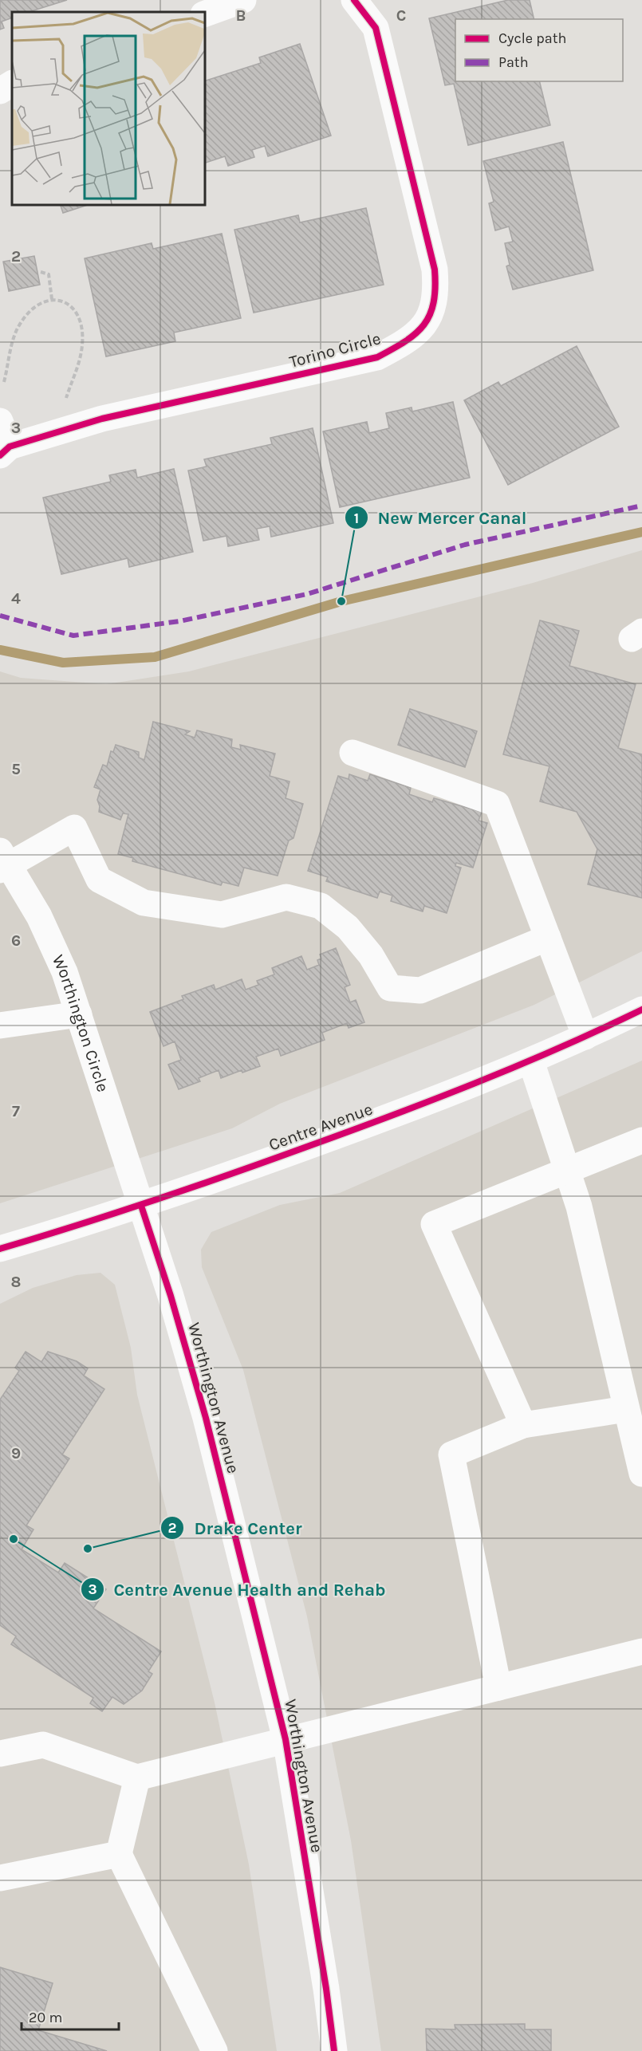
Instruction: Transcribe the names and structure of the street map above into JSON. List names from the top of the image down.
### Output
{
  "streets": {
    "street": [
      "Torino Circle",
      "Worthington Circle",
      "Centre Avenue",
      "Worthington Avenue"
    ]
  },
  "crossings": [
    ["Worthington Circle", "Centre Avenue"],
    ["Worthington Circle", "Worthington Avenue"],
    ["Centre Avenue", "Worthington Avenue"]
  ],
  "places": ["New Mercer Canal", "Centre Avenue Health and Rehab", "Drake Center"],
  "legend": ["Cycle path", "Path"],
  "scale_bar": "20 m",
  "grid": {
    "columns": ["B", "C"],
    "rows": [
      "2",
      "3",
      "4",
      "5",
      "6",
      "7",
      "8",
      "9"
    ]
  }
}
